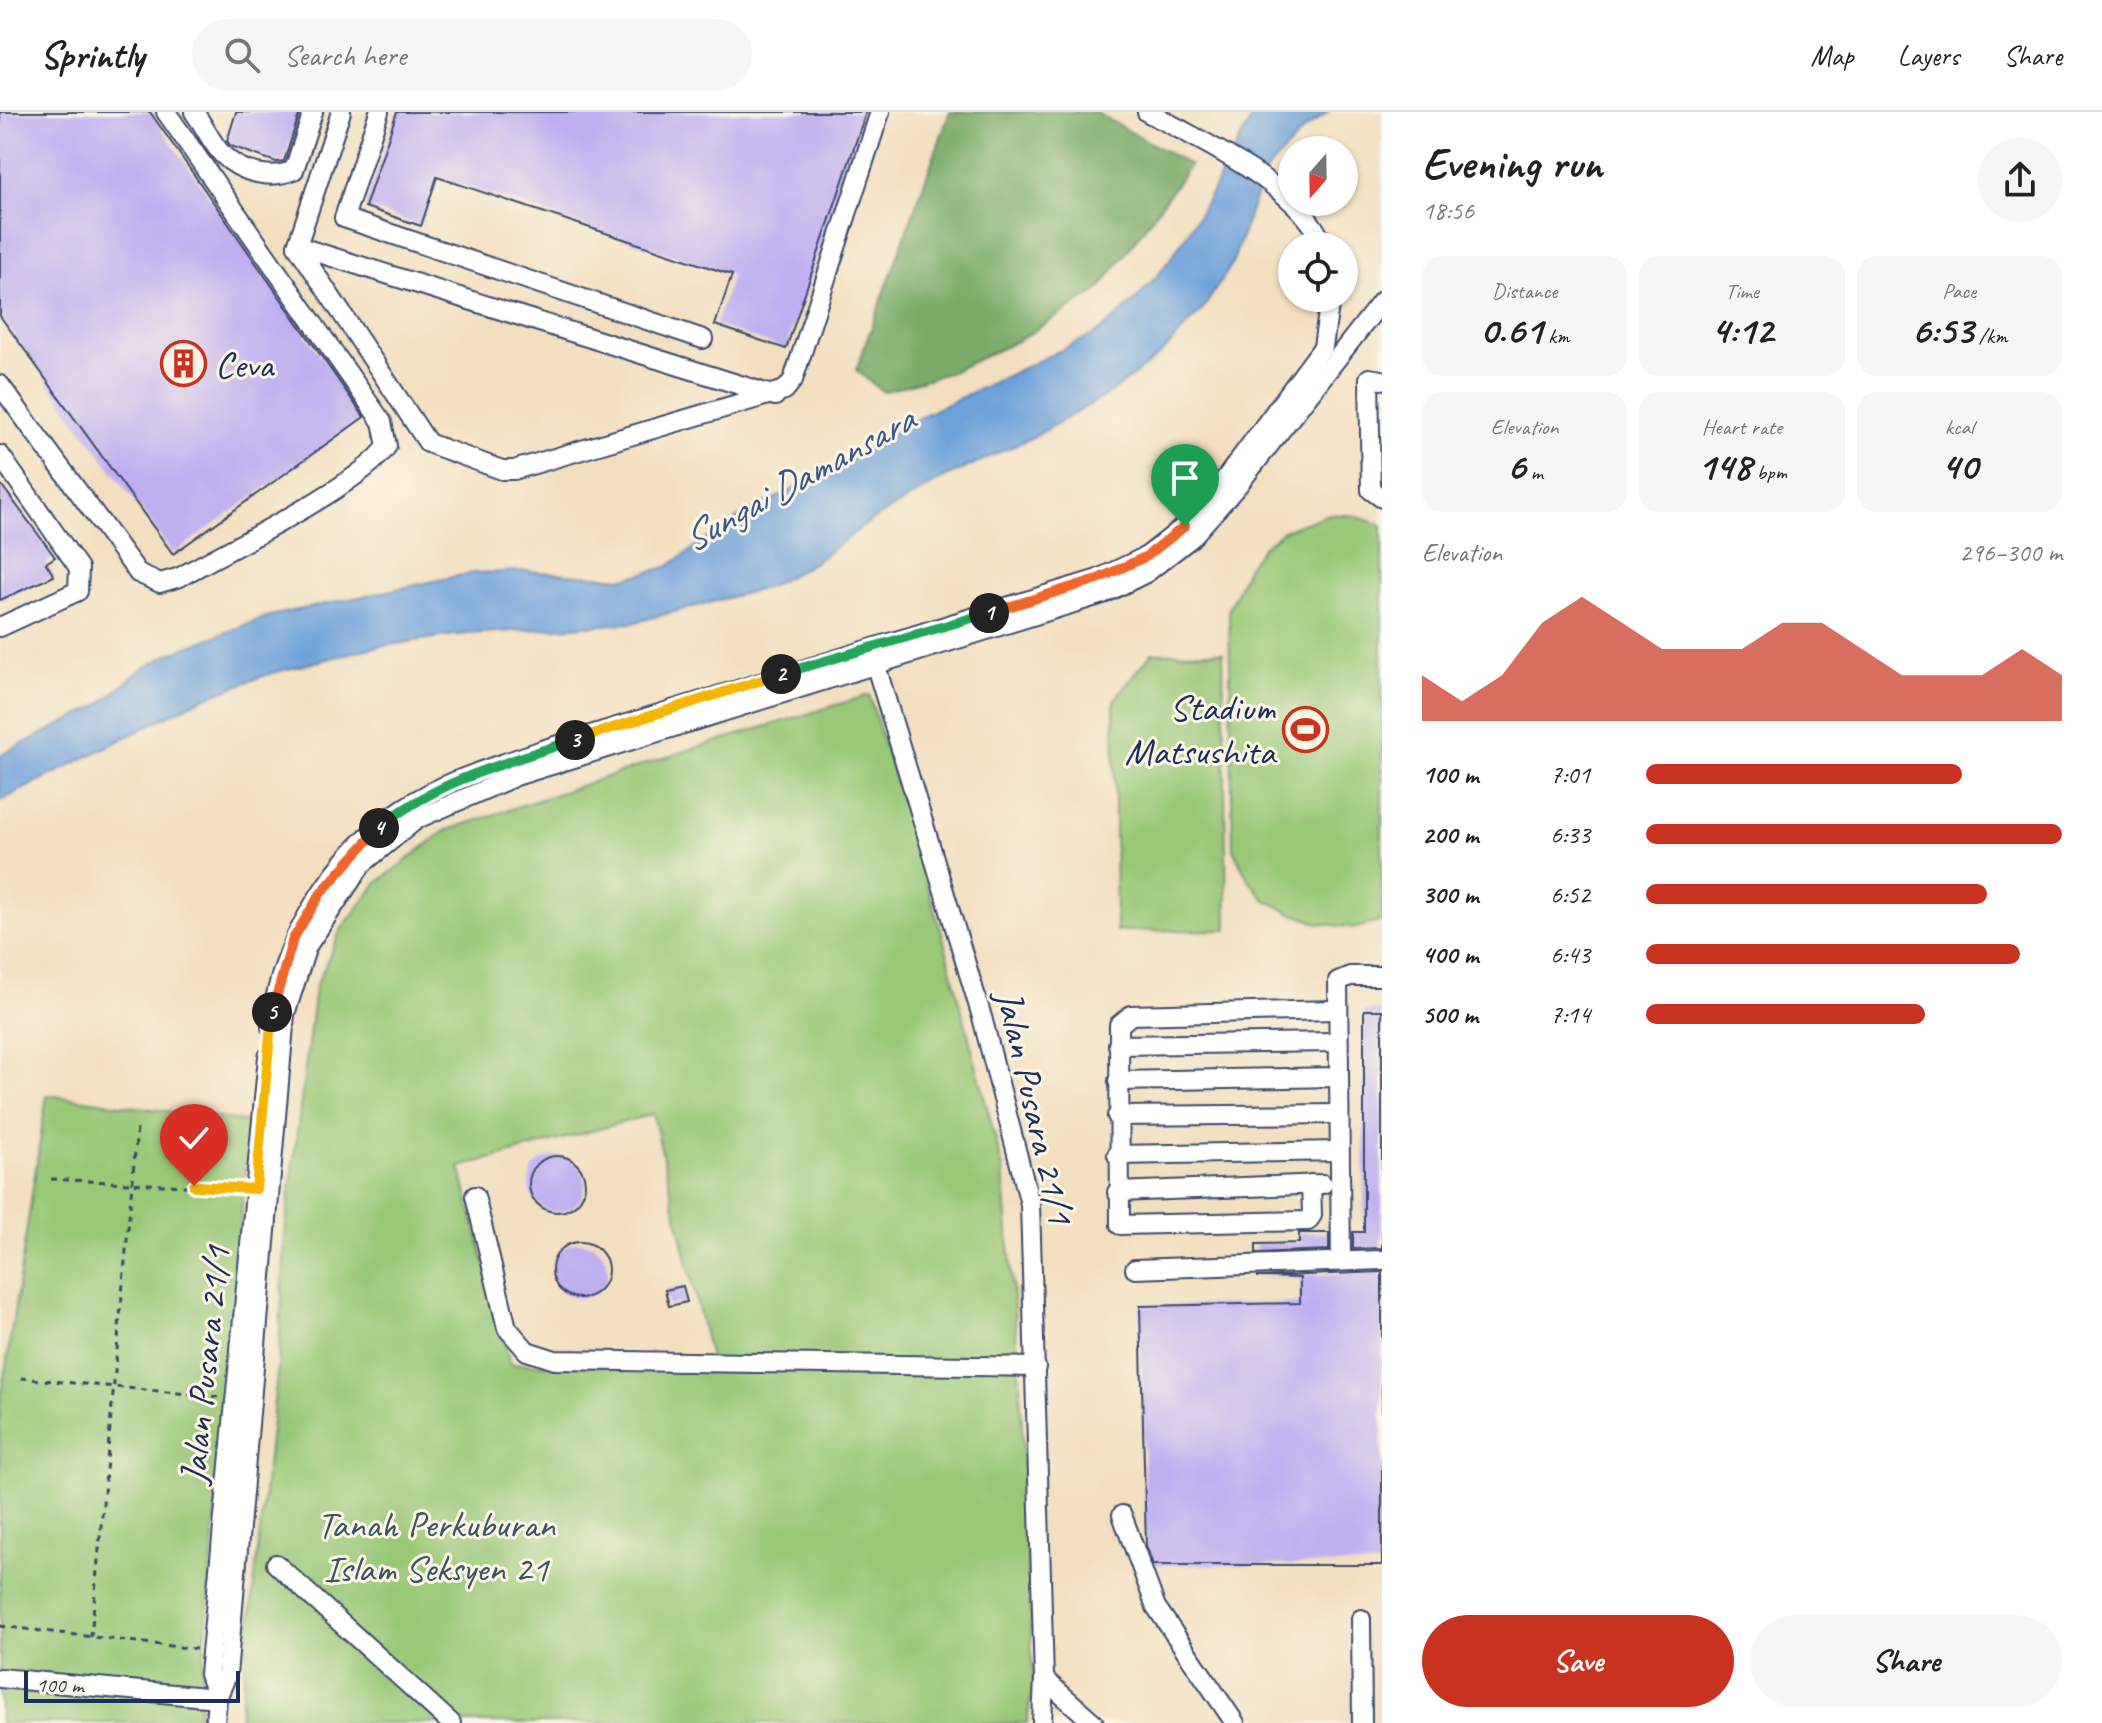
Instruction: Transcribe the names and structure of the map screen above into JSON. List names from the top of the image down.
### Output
{
  "streets": {
    "street": ["Jalan Pusara 21/1"]
  },
  "water": ["Sungai Damansara"],
  "parks": ["Tanah Perkuburan Islam Seksyen 21"],
  "places": {
    "building": ["Ceva"],
    "sports": ["Stadium Matsushita"]
  },
  "scale_bar": "100 m",
  "north": "bottom",
  "page": {
    "header": "Sprintly",
    "search": "Search here",
    "nav": ["Map", "Layers", "Share"],
    "heading": ["Evening run", "18:56"],
    "stats": [
      ["Distance", "0.61 km"],
      ["Time", "4:12"],
      ["Pace", "6:53 /km"],
      ["Elevation", "6 m"],
      ["Heart rate", "148 bpm"],
      ["kcal", "40"]
    ],
    "chart": ["Elevation", "296–300 m"],
    "pins": [
      "1",
      "2",
      "3",
      "4",
      "5"
    ],
    "list": [
      {
        "name": "100 m",
        "note": "7:01"
      },
      {
        "name": "200 m",
        "note": "6:33"
      },
      {
        "name": "300 m",
        "note": "6:52"
      },
      {
        "name": "400 m",
        "note": "6:43"
      },
      {
        "name": "500 m",
        "note": "7:14"
      }
    ],
    "buttons": ["Save", "Share"],
    "scale": "100 m"
  }
}
